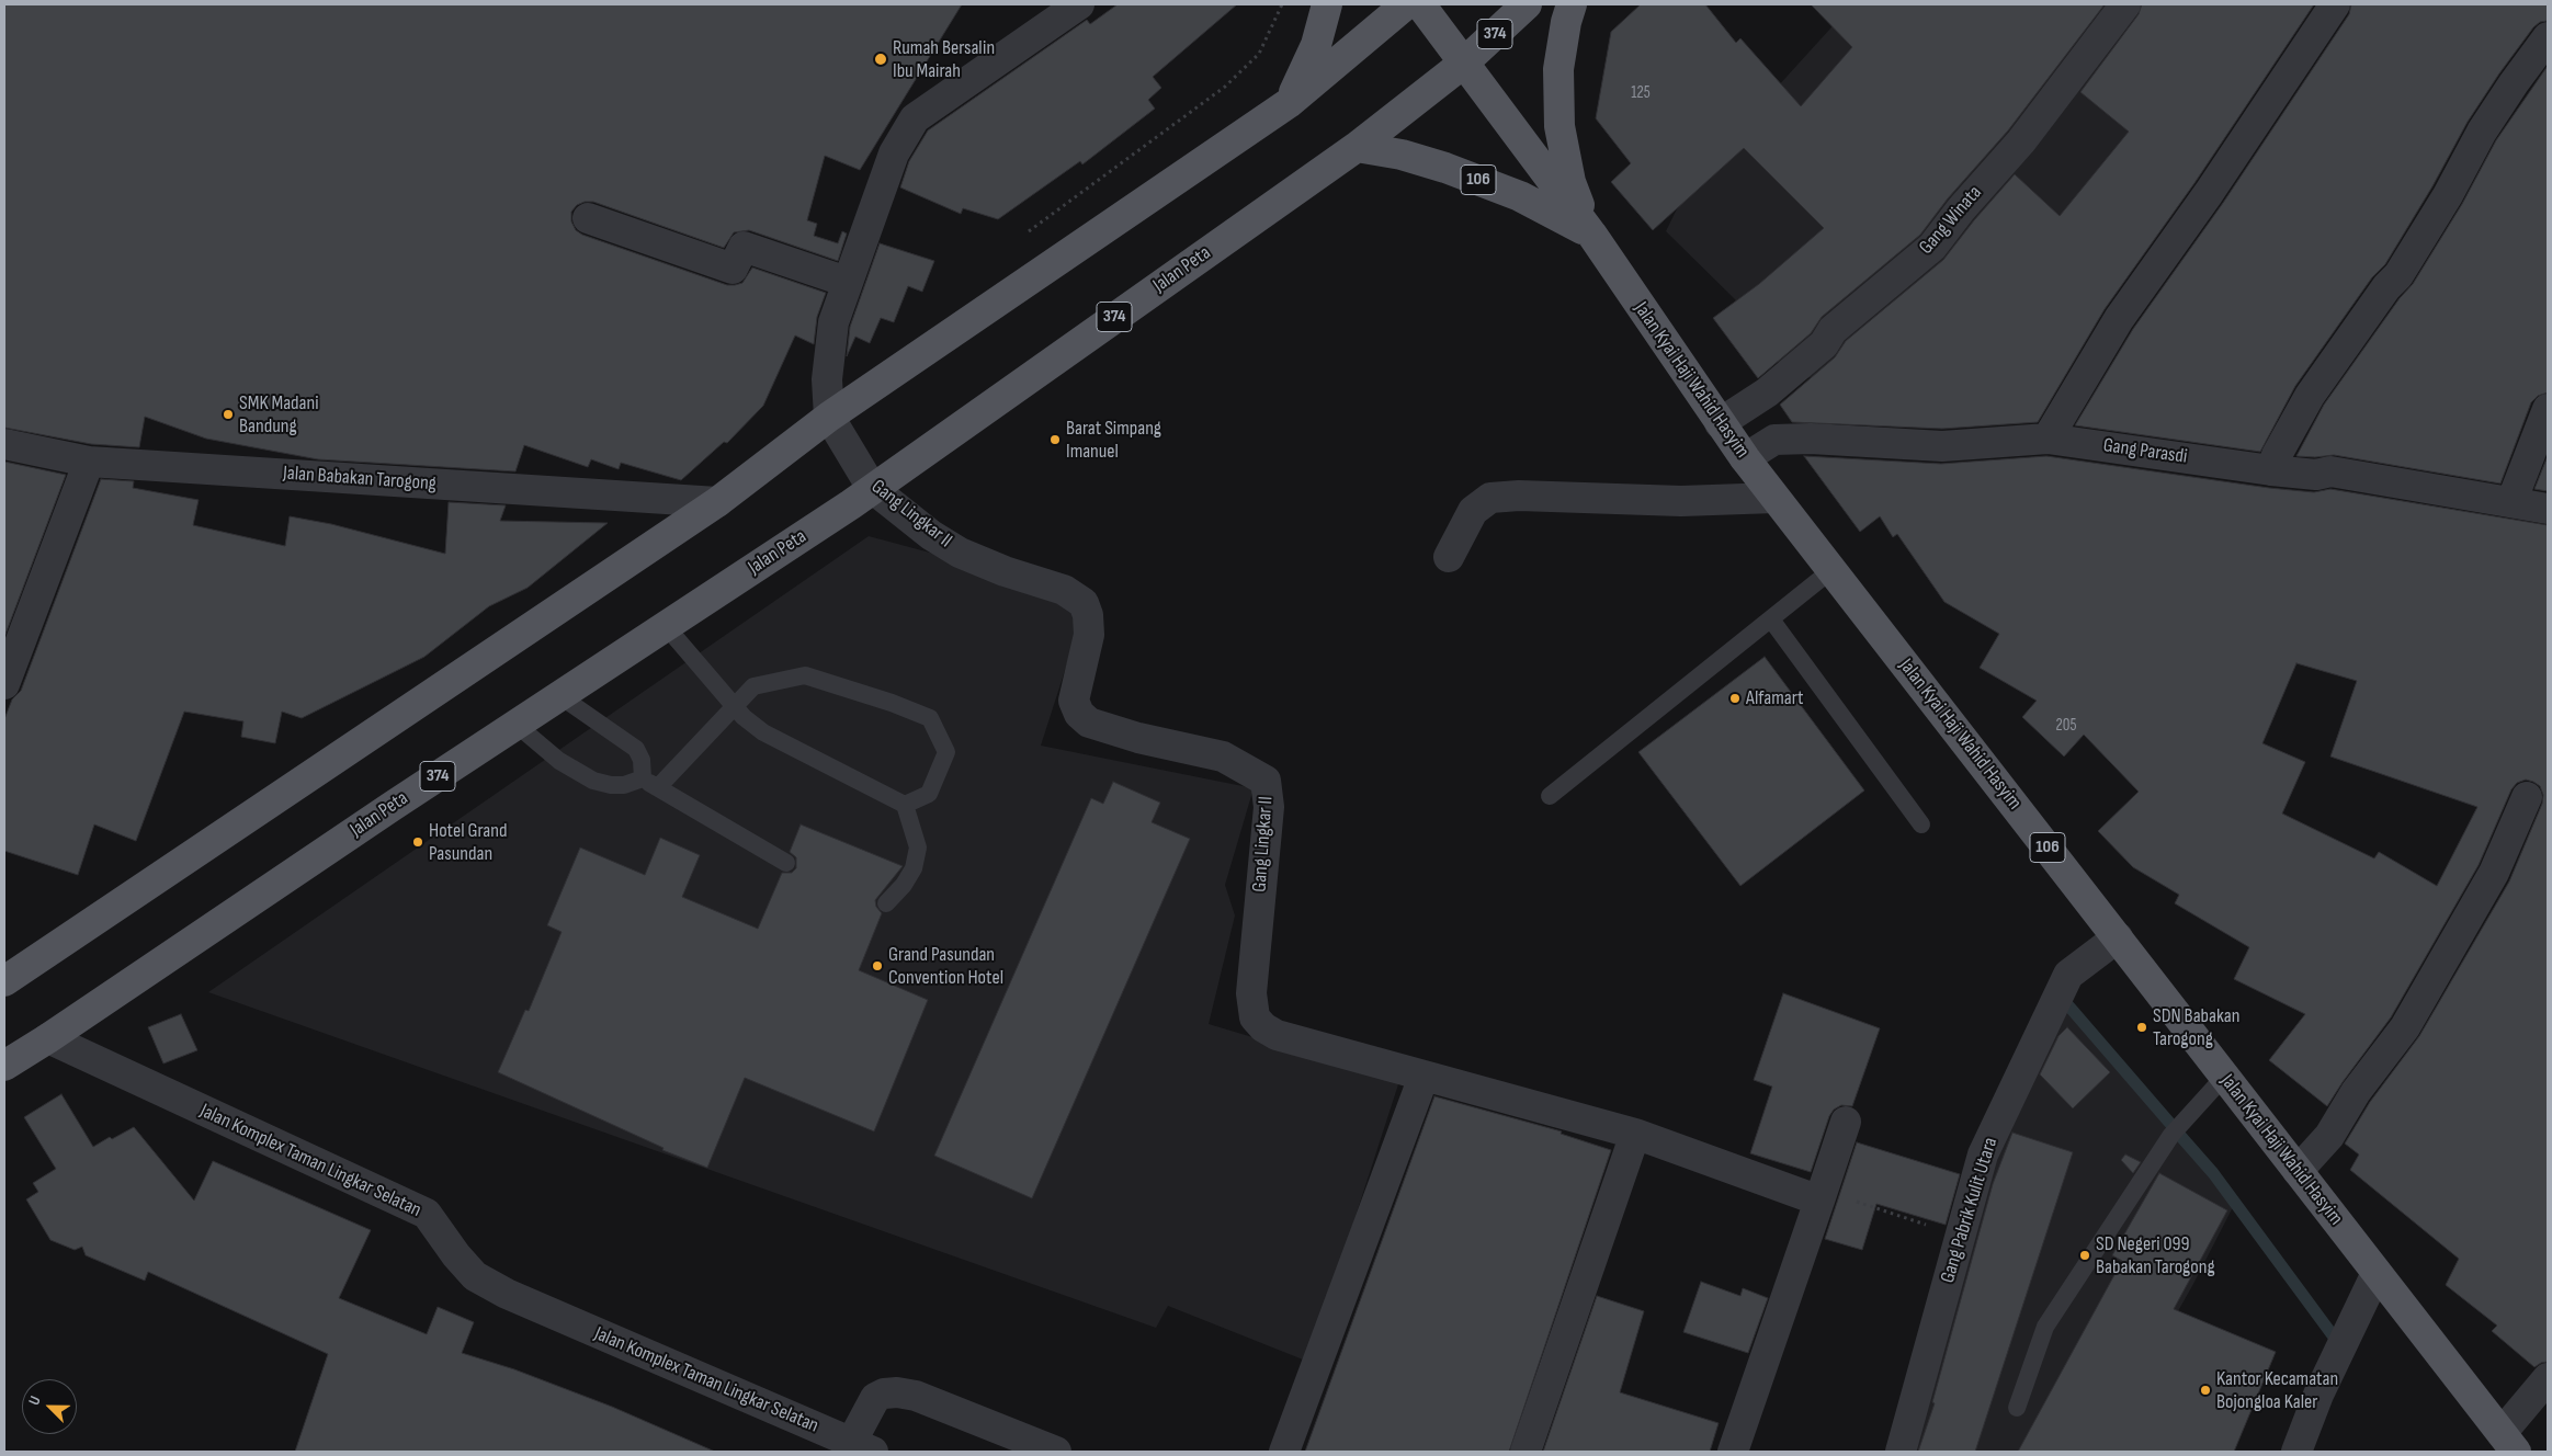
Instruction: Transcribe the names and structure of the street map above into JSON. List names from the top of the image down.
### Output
{
  "streets": {
    "main road": [
      "374",
      "106",
      "Jalan Peta",
      "Jalan Kyai Haji Wahid Hasyim"
    ],
    "street": [
      "Gang Winata",
      "Gang Parasdi",
      "Jalan Babakan Tarogong",
      "Gang Lingkar II",
      "Jalan Komplex Taman Lingkar Selatan",
      "Gang Pabrik Kulit Utara"
    ]
  },
  "crossings": [
    ["106", "Jalan Peta"],
    ["106", "Jalan Kyai Haji Wahid Hasyim"],
    ["Gang Winata", "Jalan Kyai Haji Wahid Hasyim"],
    ["Jalan Peta", "Jalan Kyai Haji Wahid Hasyim"],
    ["Jalan Peta", "Gang Lingkar II"],
    ["Jalan Peta", "Jalan Komplex Taman Lingkar Selatan"],
    ["Jalan Kyai Haji Wahid Hasyim", "Gang Parasdi"],
    ["Jalan Kyai Haji Wahid Hasyim", "Gang Pabrik Kulit Utara"]
  ],
  "places": [
    "Rumah Bersalin Ibu Mairah",
    "SMK Madani Bandung",
    "Barat Simpang Imanuel",
    "Alfamart",
    "Hotel Grand Pasundan",
    "Grand Pasundan Convention Hotel",
    "SDN Babakan Tarogong",
    "SD Negeri 099 Babakan Tarogong",
    "Kantor Kecamatan Bojongloa Kaler"
  ],
  "house_numbers": ["125", "205"],
  "north": "top left"
}
